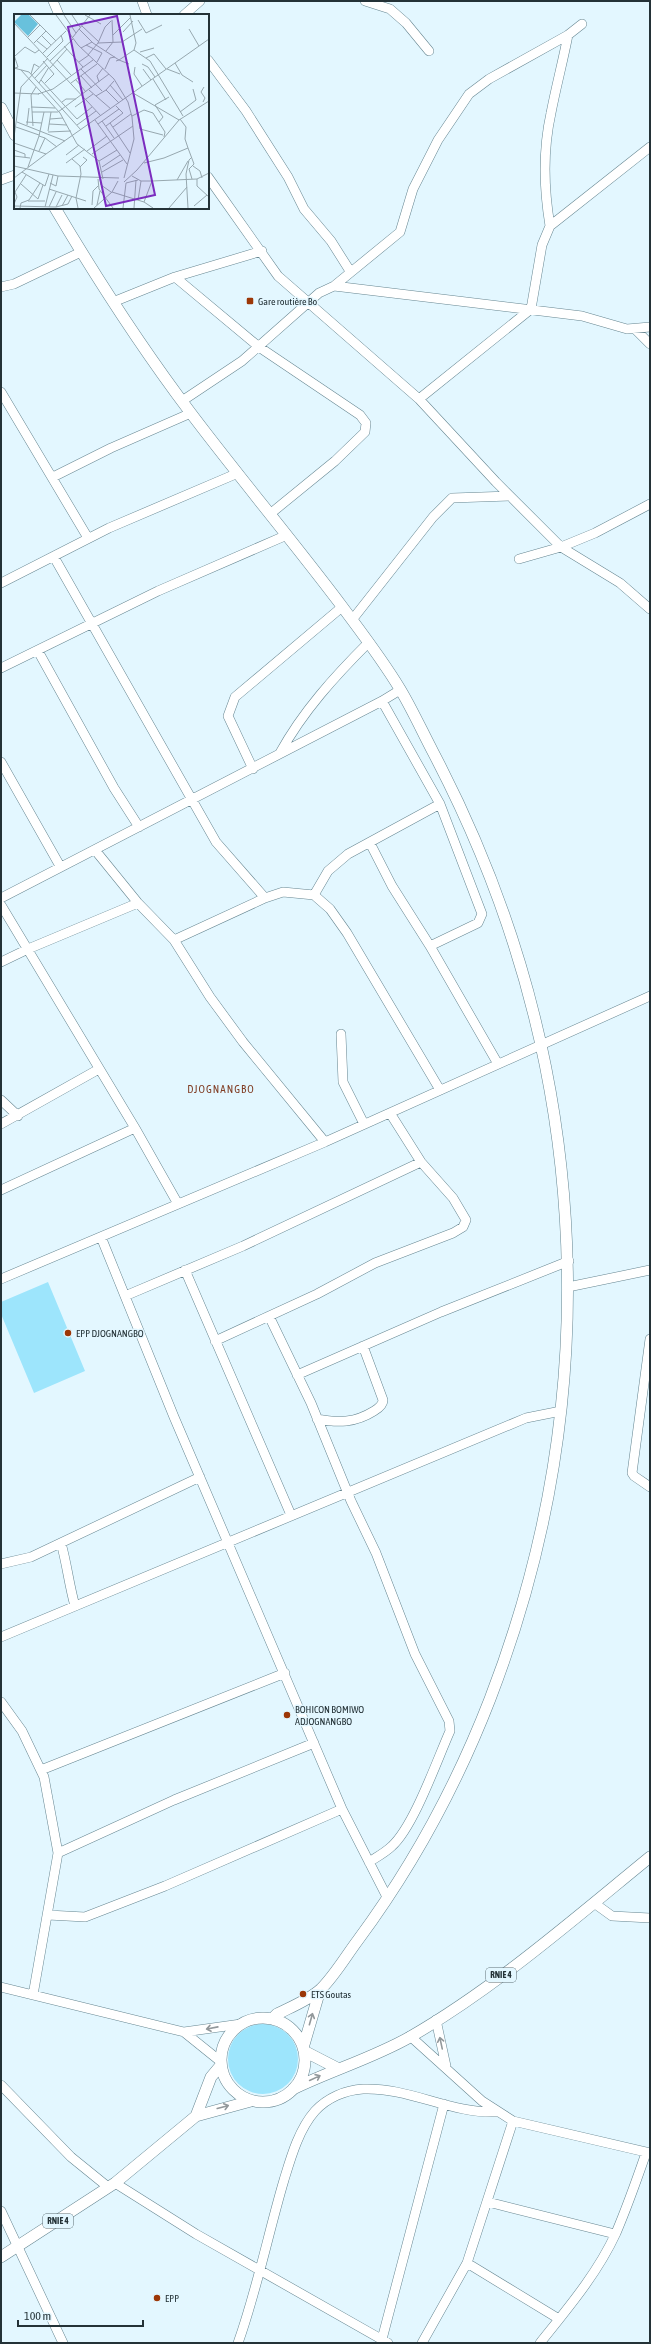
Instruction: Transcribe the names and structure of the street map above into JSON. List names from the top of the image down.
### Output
{
  "streets": {
    "main road": ["RNIE 4"]
  },
  "districts": ["DJOGNANGBO"],
  "places": {
    "transit": ["Gare routière Bo"],
    "other": [
      "EPP DJOGNANGBO",
      "BOHICON BOMIWO ADJOGNANGBO",
      "ETS Goutas",
      "EPP"
    ]
  },
  "scale_bar": "100 m"
}
